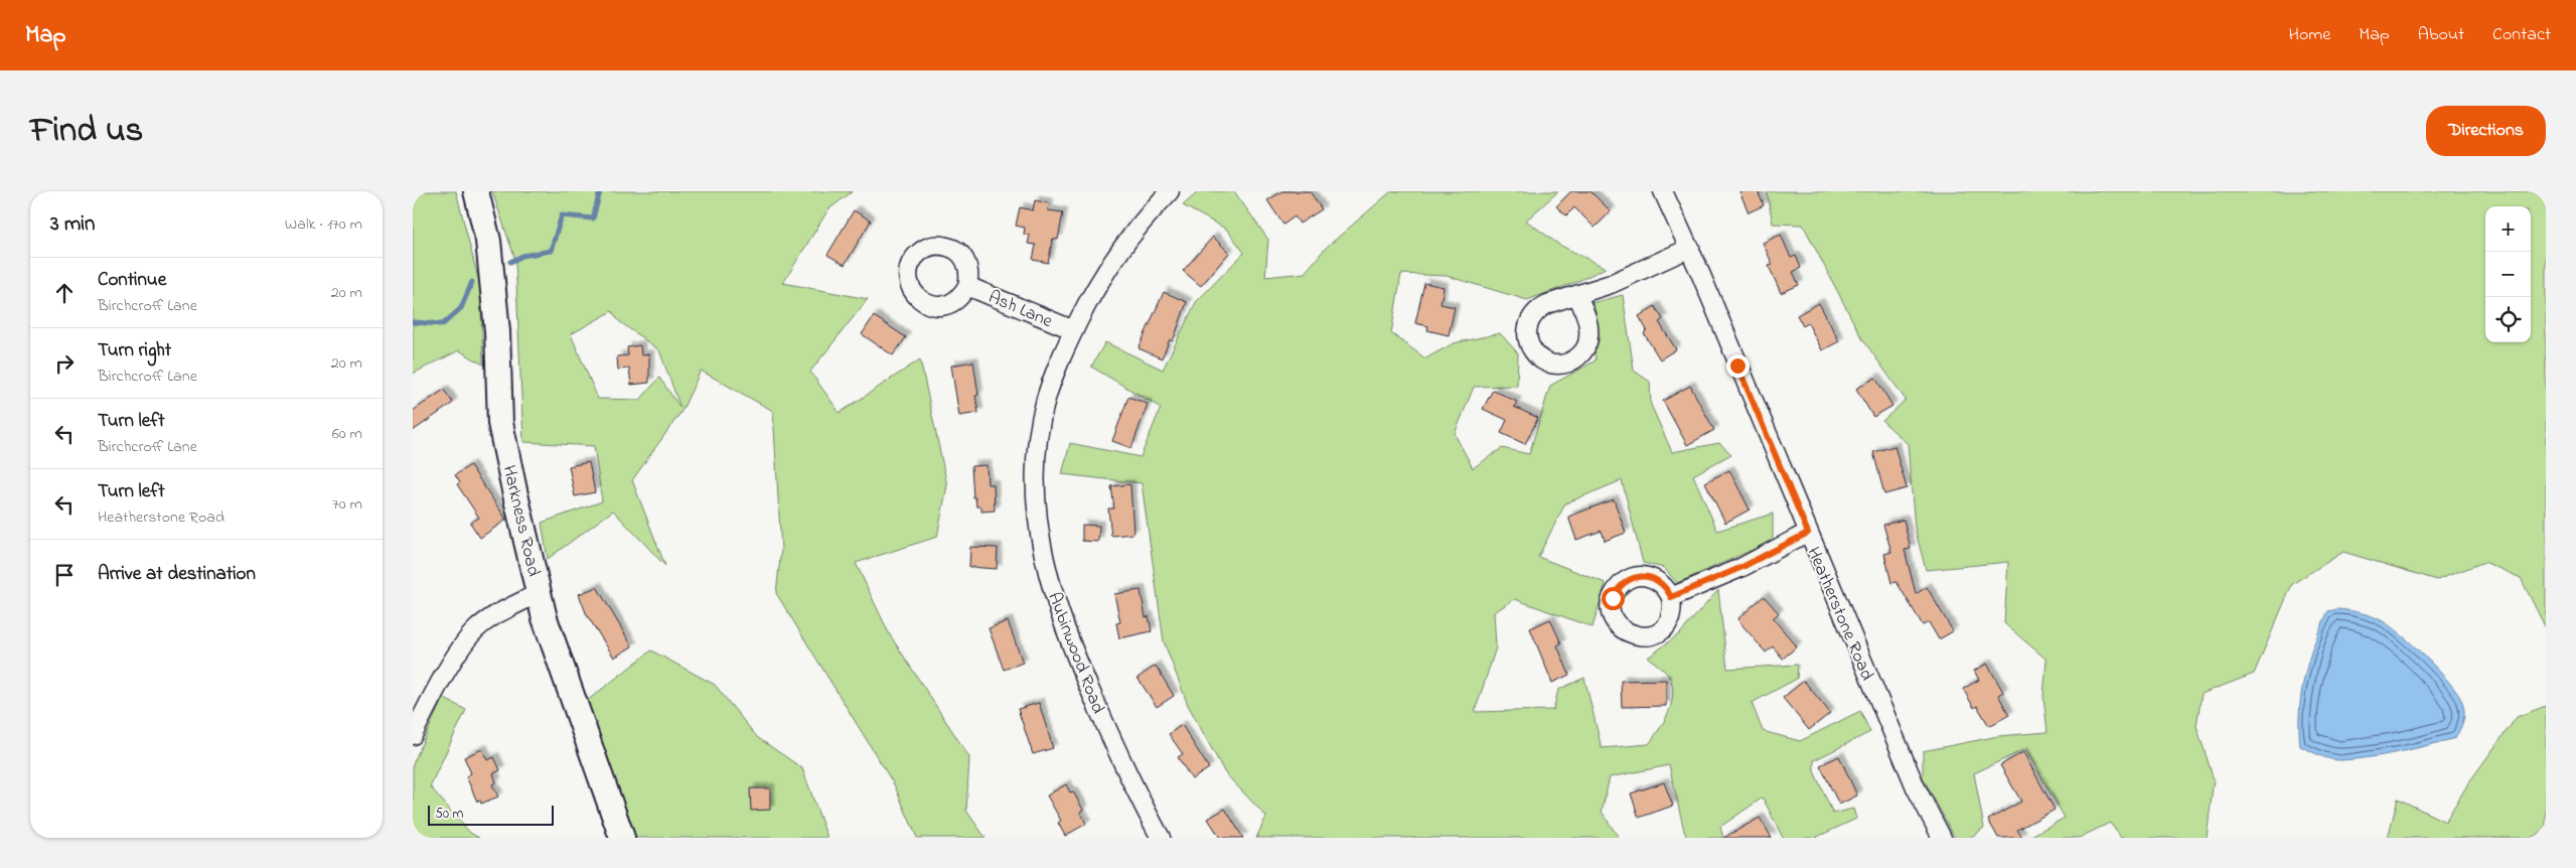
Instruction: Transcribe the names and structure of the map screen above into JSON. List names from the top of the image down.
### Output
{
  "streets": {
    "main road": ["Harkness Road"],
    "street": ["Ash Lane", "Heatherstone Road", "Aubinwood Road"]
  },
  "crossings": [
    ["Ash Lane", "Aubinwood Road"]
  ],
  "scale_bar": "50 m",
  "page": {
    "header": "Map",
    "nav": [
      "Home",
      "Map",
      "About",
      "Contact"
    ],
    "title": "Find us",
    "buttons": "Directions",
    "heading": ["3 min", "Walk · 170 m"],
    "map_buttons": ["+", "−"],
    "list": [
      ["Continue", "Birchcroff Lane", "20 m"],
      ["Turn right", "Birchcroff Lane", "20 m"],
      ["Turn left", "Birchcroff Lane", "60 m"],
      ["Turn left", "Heatherstone Road", "70 m"],
      "Arrive at destination"
    ],
    "scale": "50 m"
  }
}
